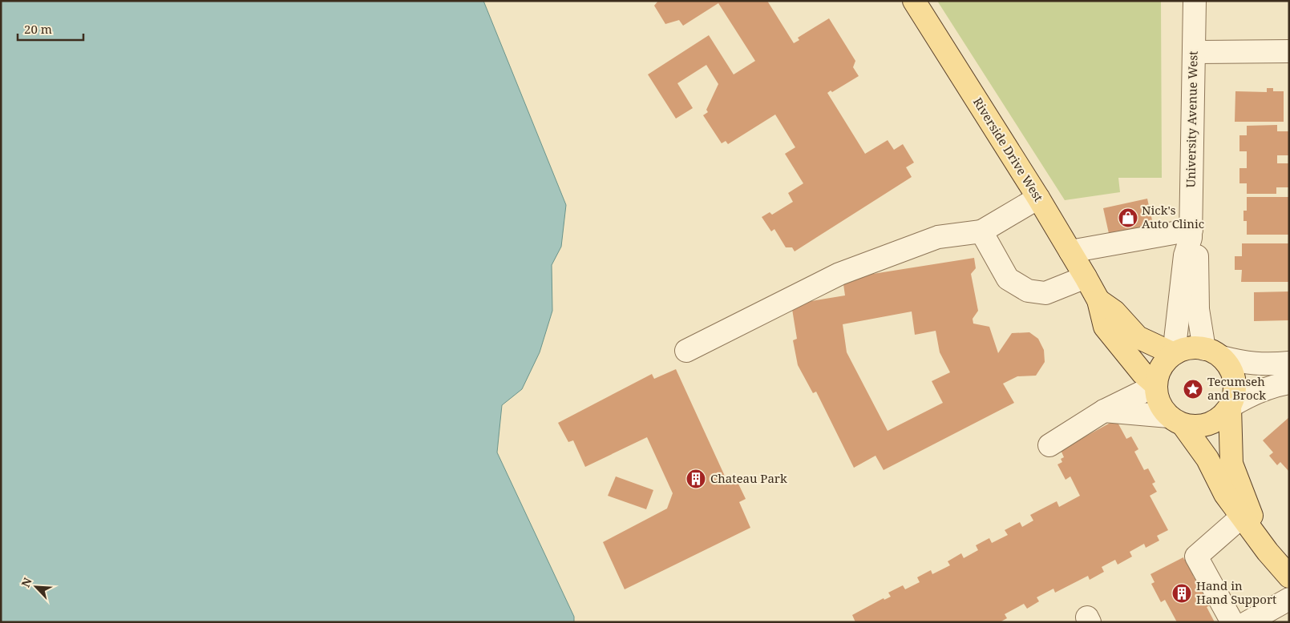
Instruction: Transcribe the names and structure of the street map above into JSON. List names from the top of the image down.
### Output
{
  "streets": {
    "main road": ["Riverside Drive West"],
    "street": ["University Avenue West"]
  },
  "crossings": [
    ["University Avenue West", "Riverside Drive West"]
  ],
  "places": {
    "shop": ["Nick's Auto Clinic"],
    "place": ["Tecumseh and Brock"],
    "building": ["Chateau Park", "Hand in Hand Support"]
  },
  "scale_bar": "20 m",
  "north": "top left"
}
